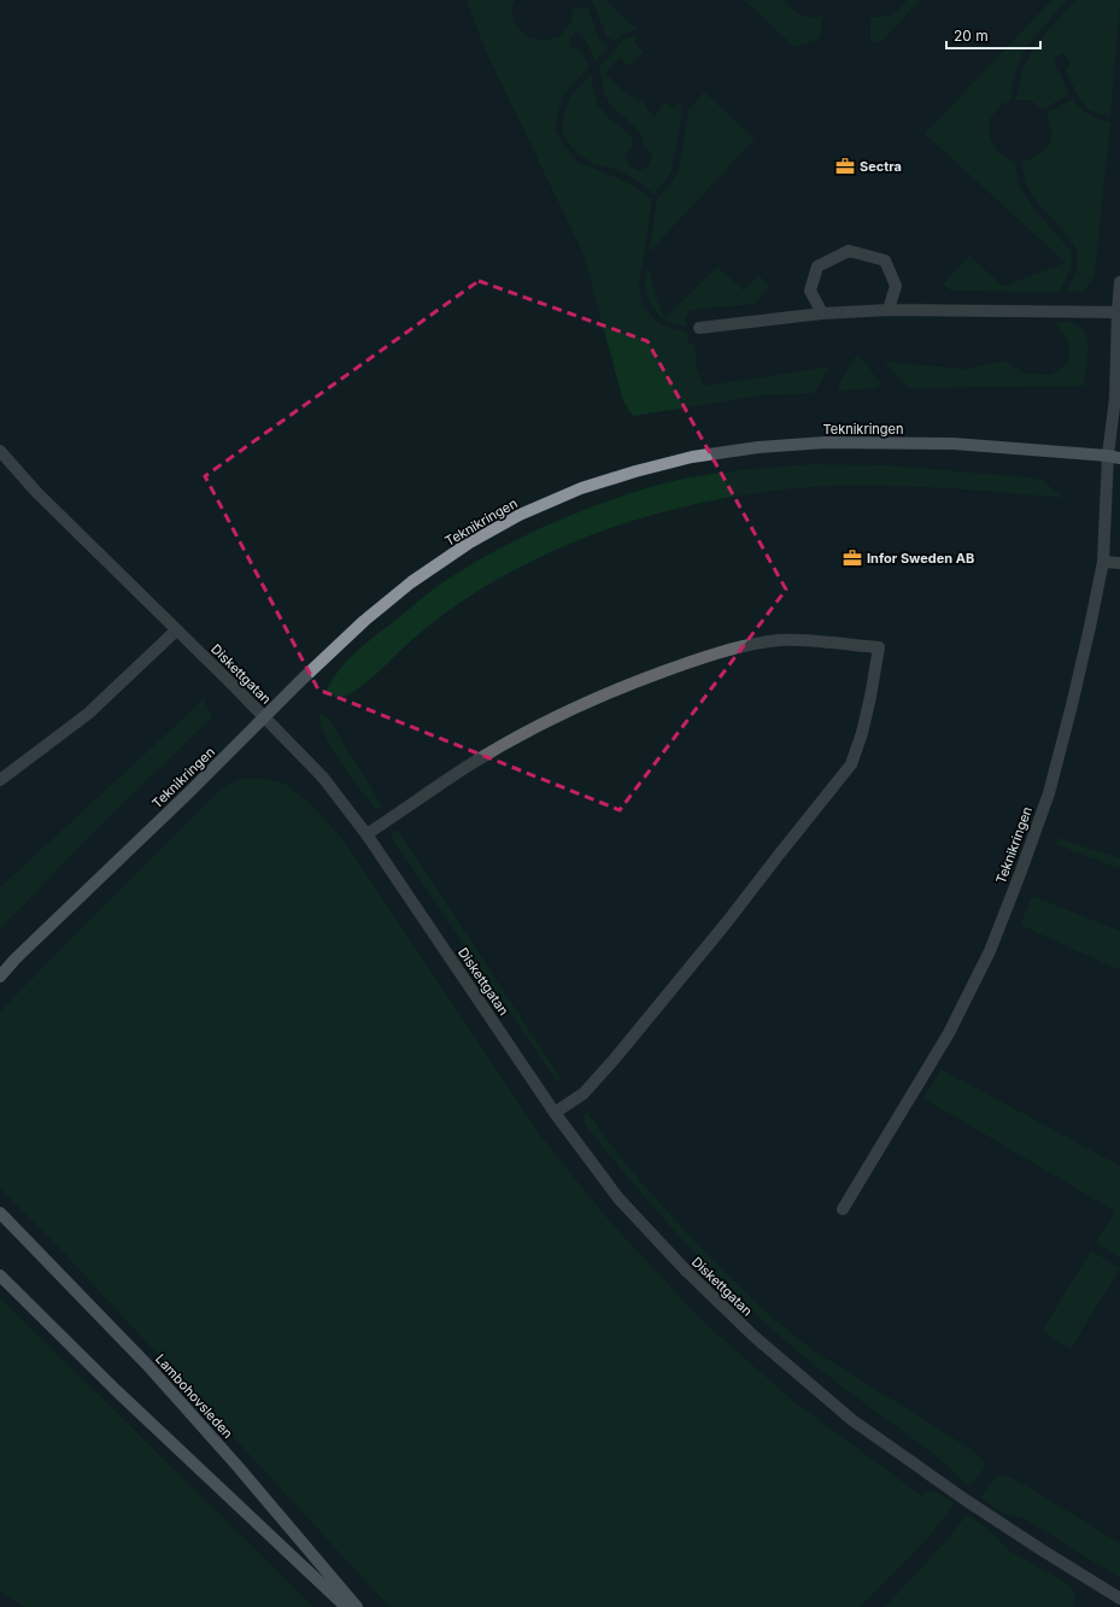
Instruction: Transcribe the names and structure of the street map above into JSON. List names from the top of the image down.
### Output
{
  "streets": {
    "street": ["Teknikringen", "Diskettgatan", "Lambohovsleden"]
  },
  "crossings": [
    ["Teknikringen", "Diskettgatan"]
  ],
  "places": {
    "office": ["Sectra", "Infor Sweden AB"]
  },
  "scale_bar": "20 m"
}
